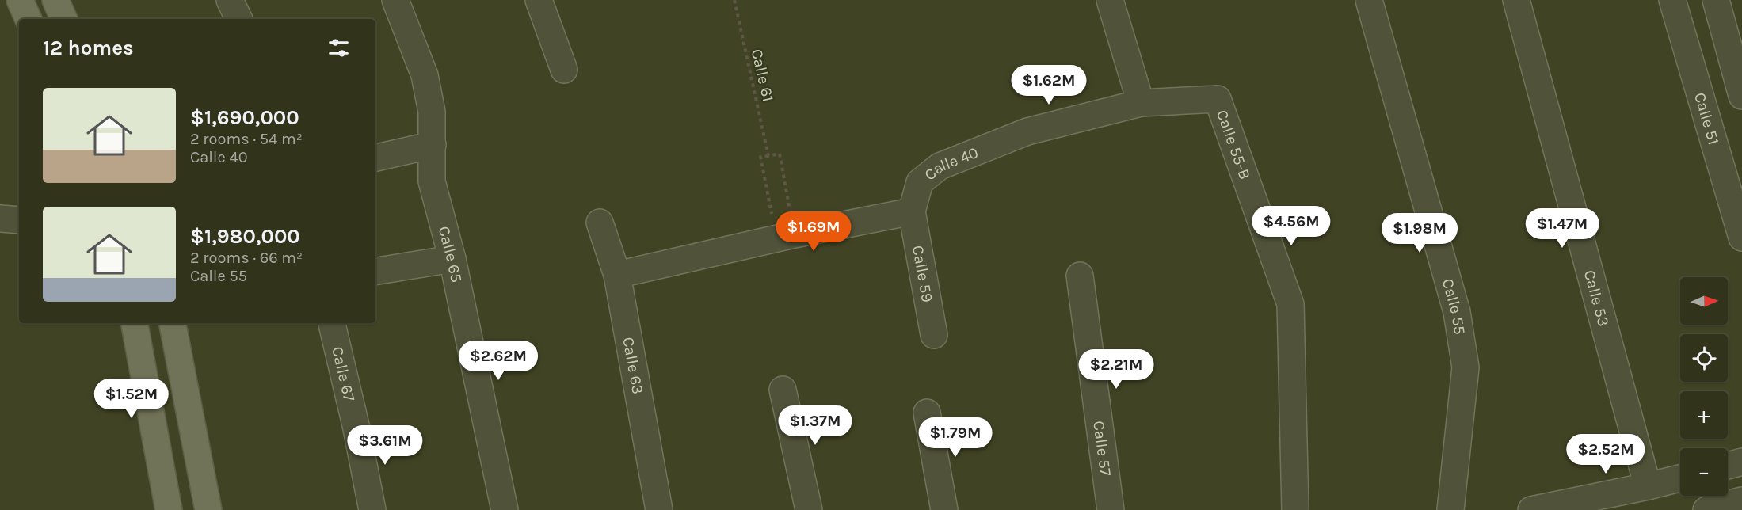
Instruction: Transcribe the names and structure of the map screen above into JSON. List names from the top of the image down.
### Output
{
  "streets": {
    "street": [
      "Calle 51",
      "Calle 55-B",
      "Calle 40",
      "Calle 65",
      "Calle 59",
      "Calle 53",
      "Calle 55",
      "Calle 63",
      "Calle 67",
      "Calle 57"
    ],
    "path": ["Calle 61"]
  },
  "crossings": [
    ["Calle 55-B", "Calle 40"],
    ["Calle 40", "Calle 59"]
  ],
  "north": "right",
  "page": {
    "heading": "12 homes",
    "price": [
      "$1.62M",
      "$4.56M",
      "$1.47M",
      "$1.69M",
      "$1.98M",
      "$2.62M",
      "$2.21M",
      "$1.52M",
      "$1.37M",
      "$1.79M",
      "$3.61M",
      "$2.52M"
    ],
    "list": [
      {
        "name": "$1,690,000",
        "note": "2 rooms · 54 m² · Calle 40"
      },
      {
        "name": "$1,980,000",
        "note": "2 rooms · 66 m² · Calle 55"
      }
    ],
    "map_buttons": ["+", "−"]
  }
}
